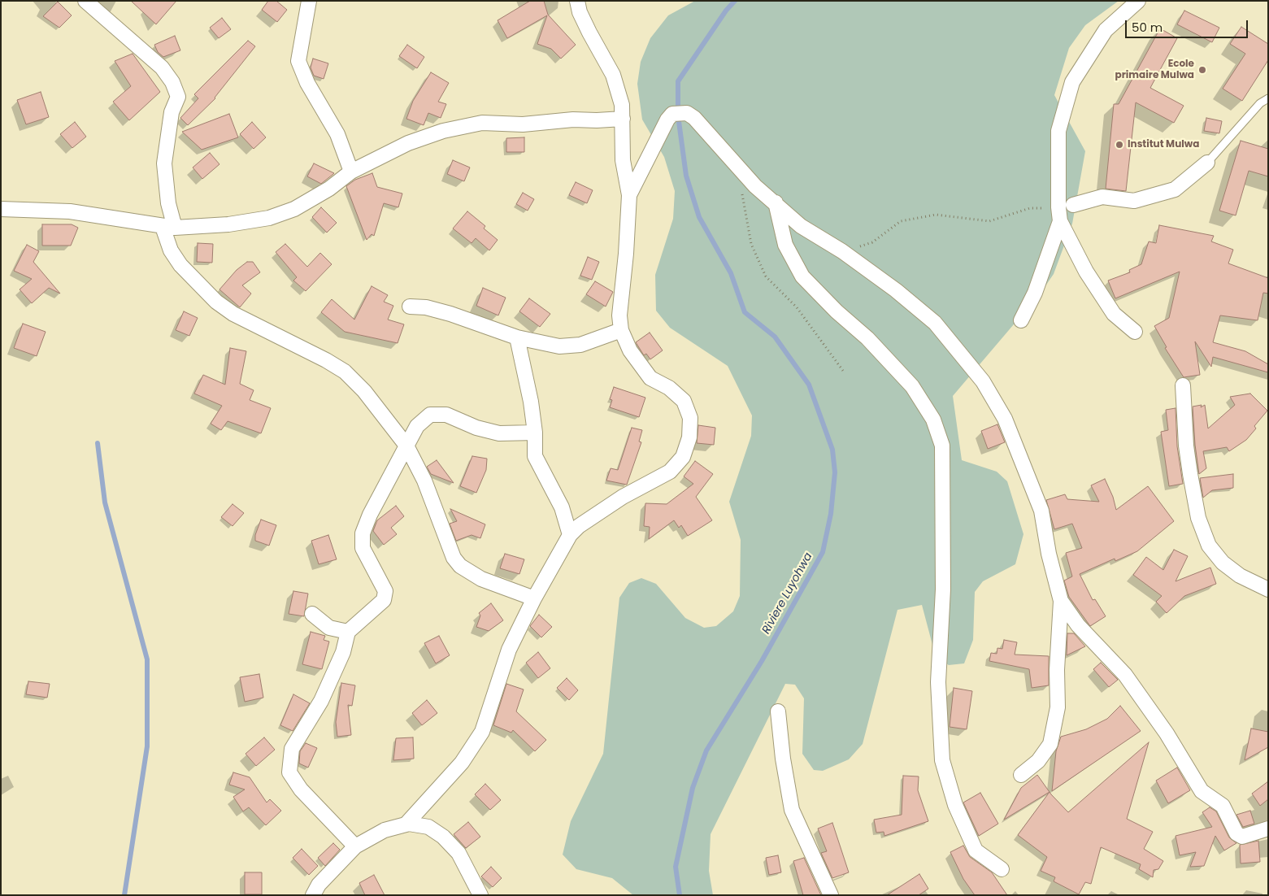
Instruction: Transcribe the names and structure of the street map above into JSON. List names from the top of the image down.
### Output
{
  "water": ["Riviere Luyohwa"],
  "places": ["Ecole primaire Mulwa", "Institut Mulwa"],
  "scale_bar": "50 m"
}
